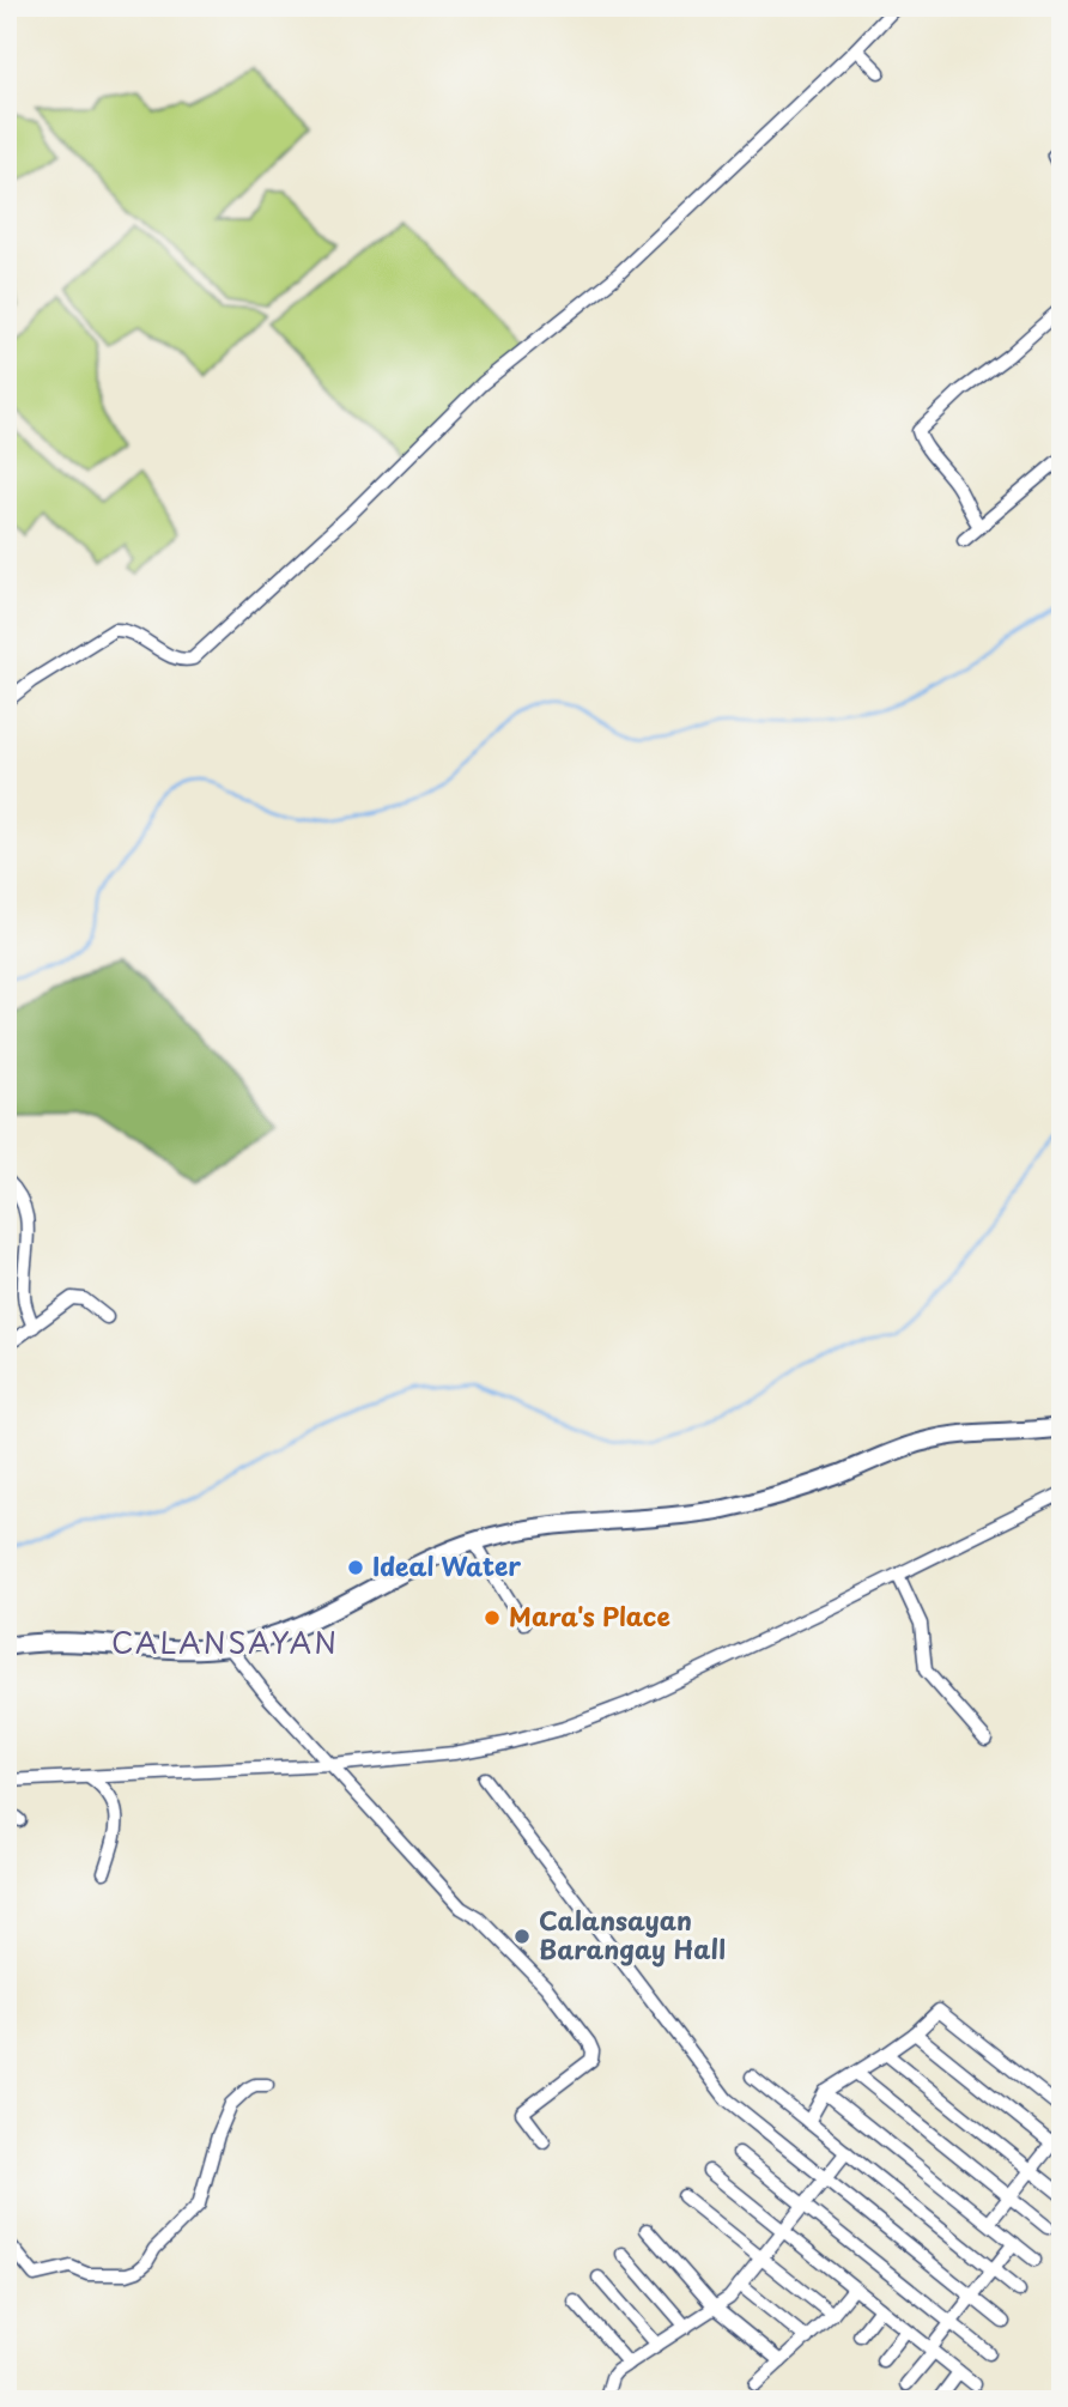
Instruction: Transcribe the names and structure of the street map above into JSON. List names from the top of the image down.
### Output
{
  "districts": ["CALANSAYAN"],
  "places": ["Ideal Water", "Mara's Place", "Calansayan Barangay Hall"]
}
